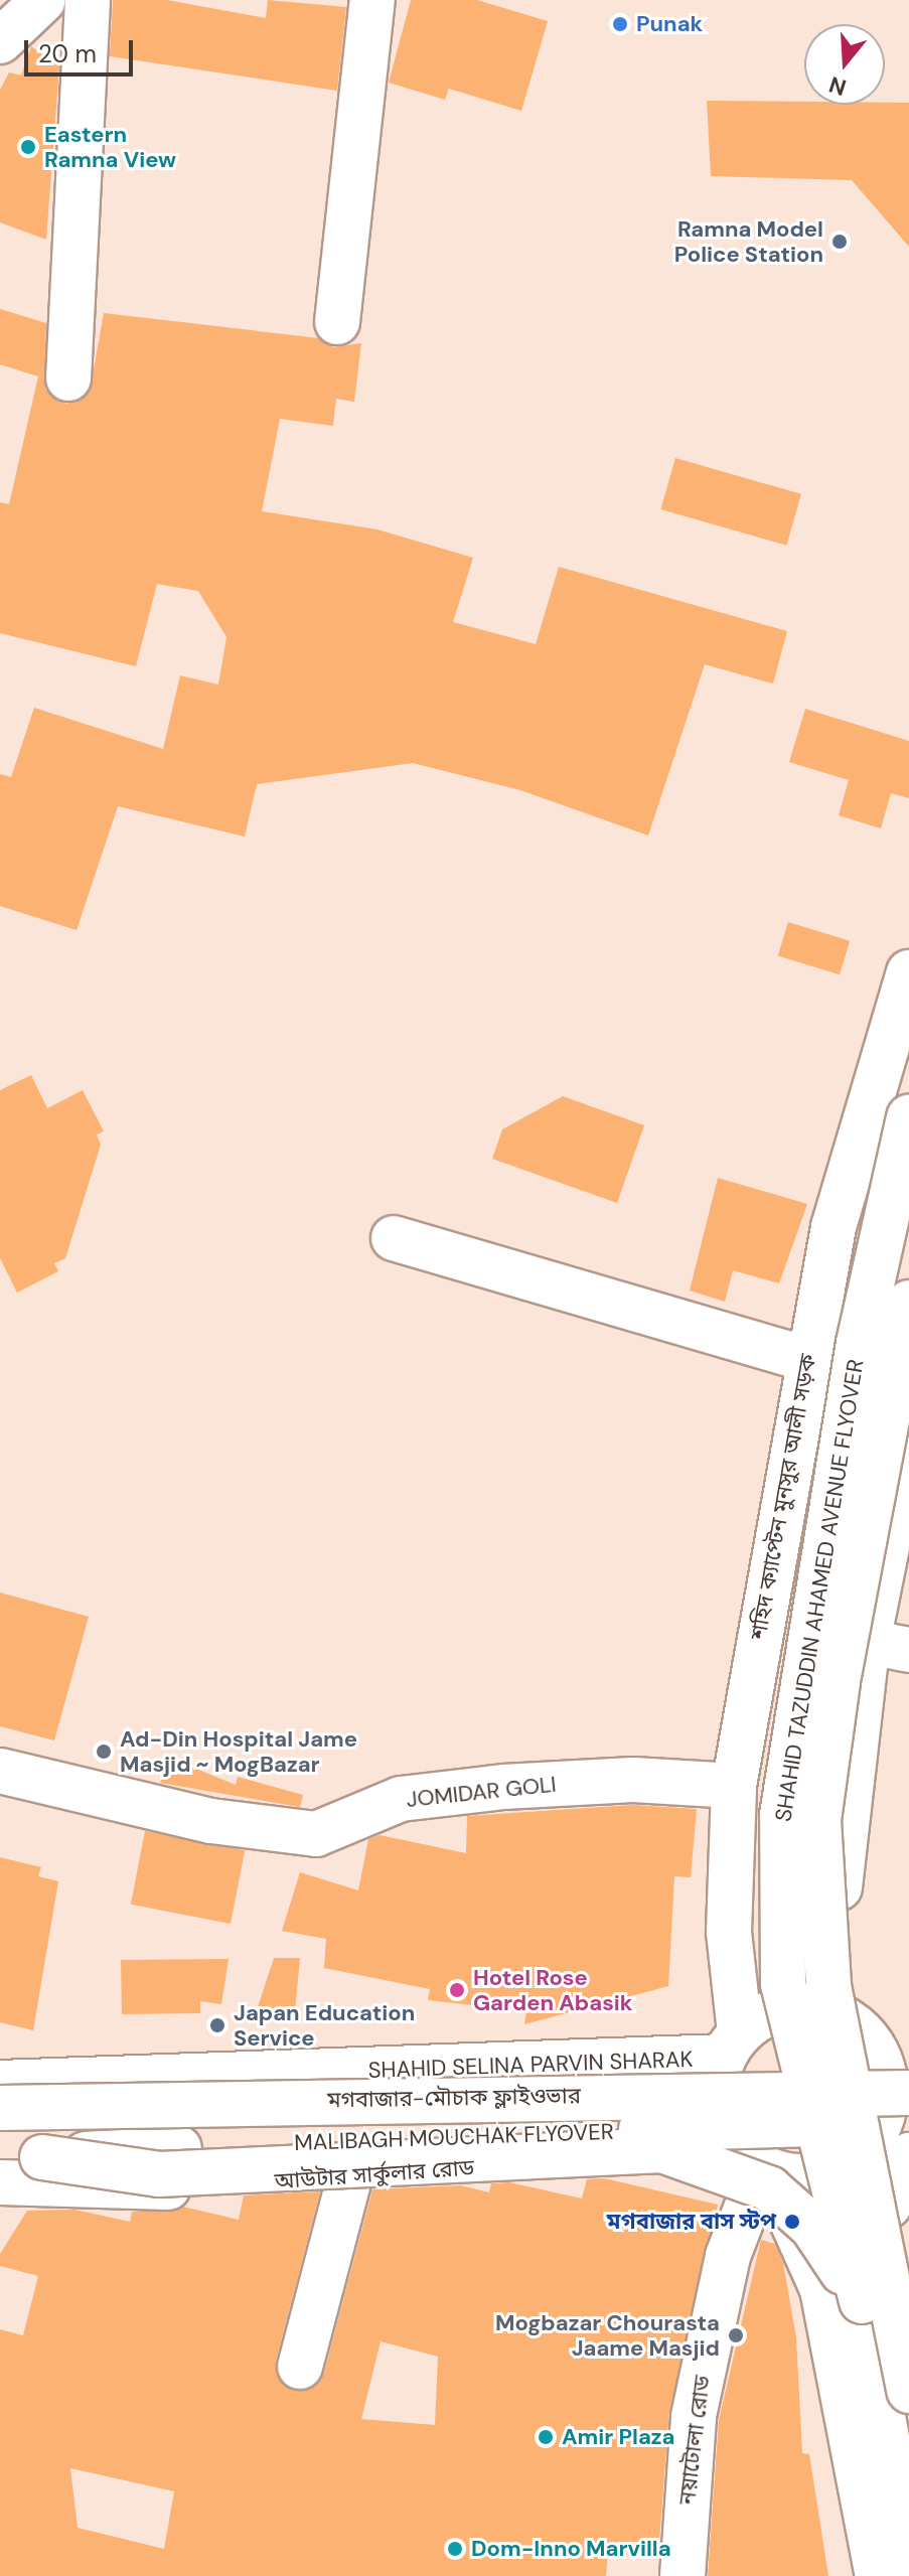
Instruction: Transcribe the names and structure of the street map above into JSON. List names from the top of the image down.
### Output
{
  "streets": {
    "main road": [
      "শহিদ ক্যাপ্টেন মুনসুর আলী সড়ক",
      "SHAHID TAZUDDIN AHAMED AVENUE FLYOVER",
      "JOMIDAR GOLI",
      "SHAHID SELINA PARVIN SHARAK",
      "মগবাজার-মৌচাক ফ্লাইওভার",
      "MALIBAGH MOUCHAK FLYOVER",
      "আউটার সার্কুলার রোড",
      "নয়াটোলা রোড"
    ]
  },
  "crossings": [
    ["শহিদ ক্যাপ্টেন মুনসুর আলী সড়ক", "JOMIDAR GOLI"],
    ["শহিদ ক্যাপ্টেন মুনসুর আলী সড়ক", "SHAHID SELINA PARVIN SHARAK"],
    ["শহিদ ক্যাপ্টেন মুনসুর আলী সড়ক", "MALIBAGH MOUCHAK FLYOVER"],
    ["শহিদ ক্যাপ্টেন মুনসুর আলী সড়ক", "আউটার সার্কুলার রোড"],
    ["শহিদ ক্যাপ্টেন মুনসুর আলী সড়ক", "নয়াটোলা রোড"],
    ["SHAHID SELINA PARVIN SHARAK", "MALIBAGH MOUCHAK FLYOVER"],
    ["SHAHID SELINA PARVIN SHARAK", "আউটার সার্কুলার রোড"],
    ["SHAHID SELINA PARVIN SHARAK", "নয়াটোলা রোড"],
    ["MALIBAGH MOUCHAK FLYOVER", "আউটার সার্কুলার রোড"],
    ["MALIBAGH MOUCHAK FLYOVER", "নয়াটোলা রোড"],
    ["আউটার সার্কুলার রোড", "নয়াটোলা রোড"]
  ],
  "places": [
    "Punak",
    "Eastern Ramna View",
    "Ramna Model Police Station",
    "Ad-Din Hospital Jame Masjid ~ MogBazar",
    "Hotel Rose Garden Abasik",
    "Japan Education Service",
    "মগবাজার বাস স্টপ",
    "Mogbazar Chourasta Jaame Masjid",
    "Amir Plaza",
    "Dom-Inno Marvilla"
  ],
  "scale_bar": "20 m",
  "north": "bottom"
}
